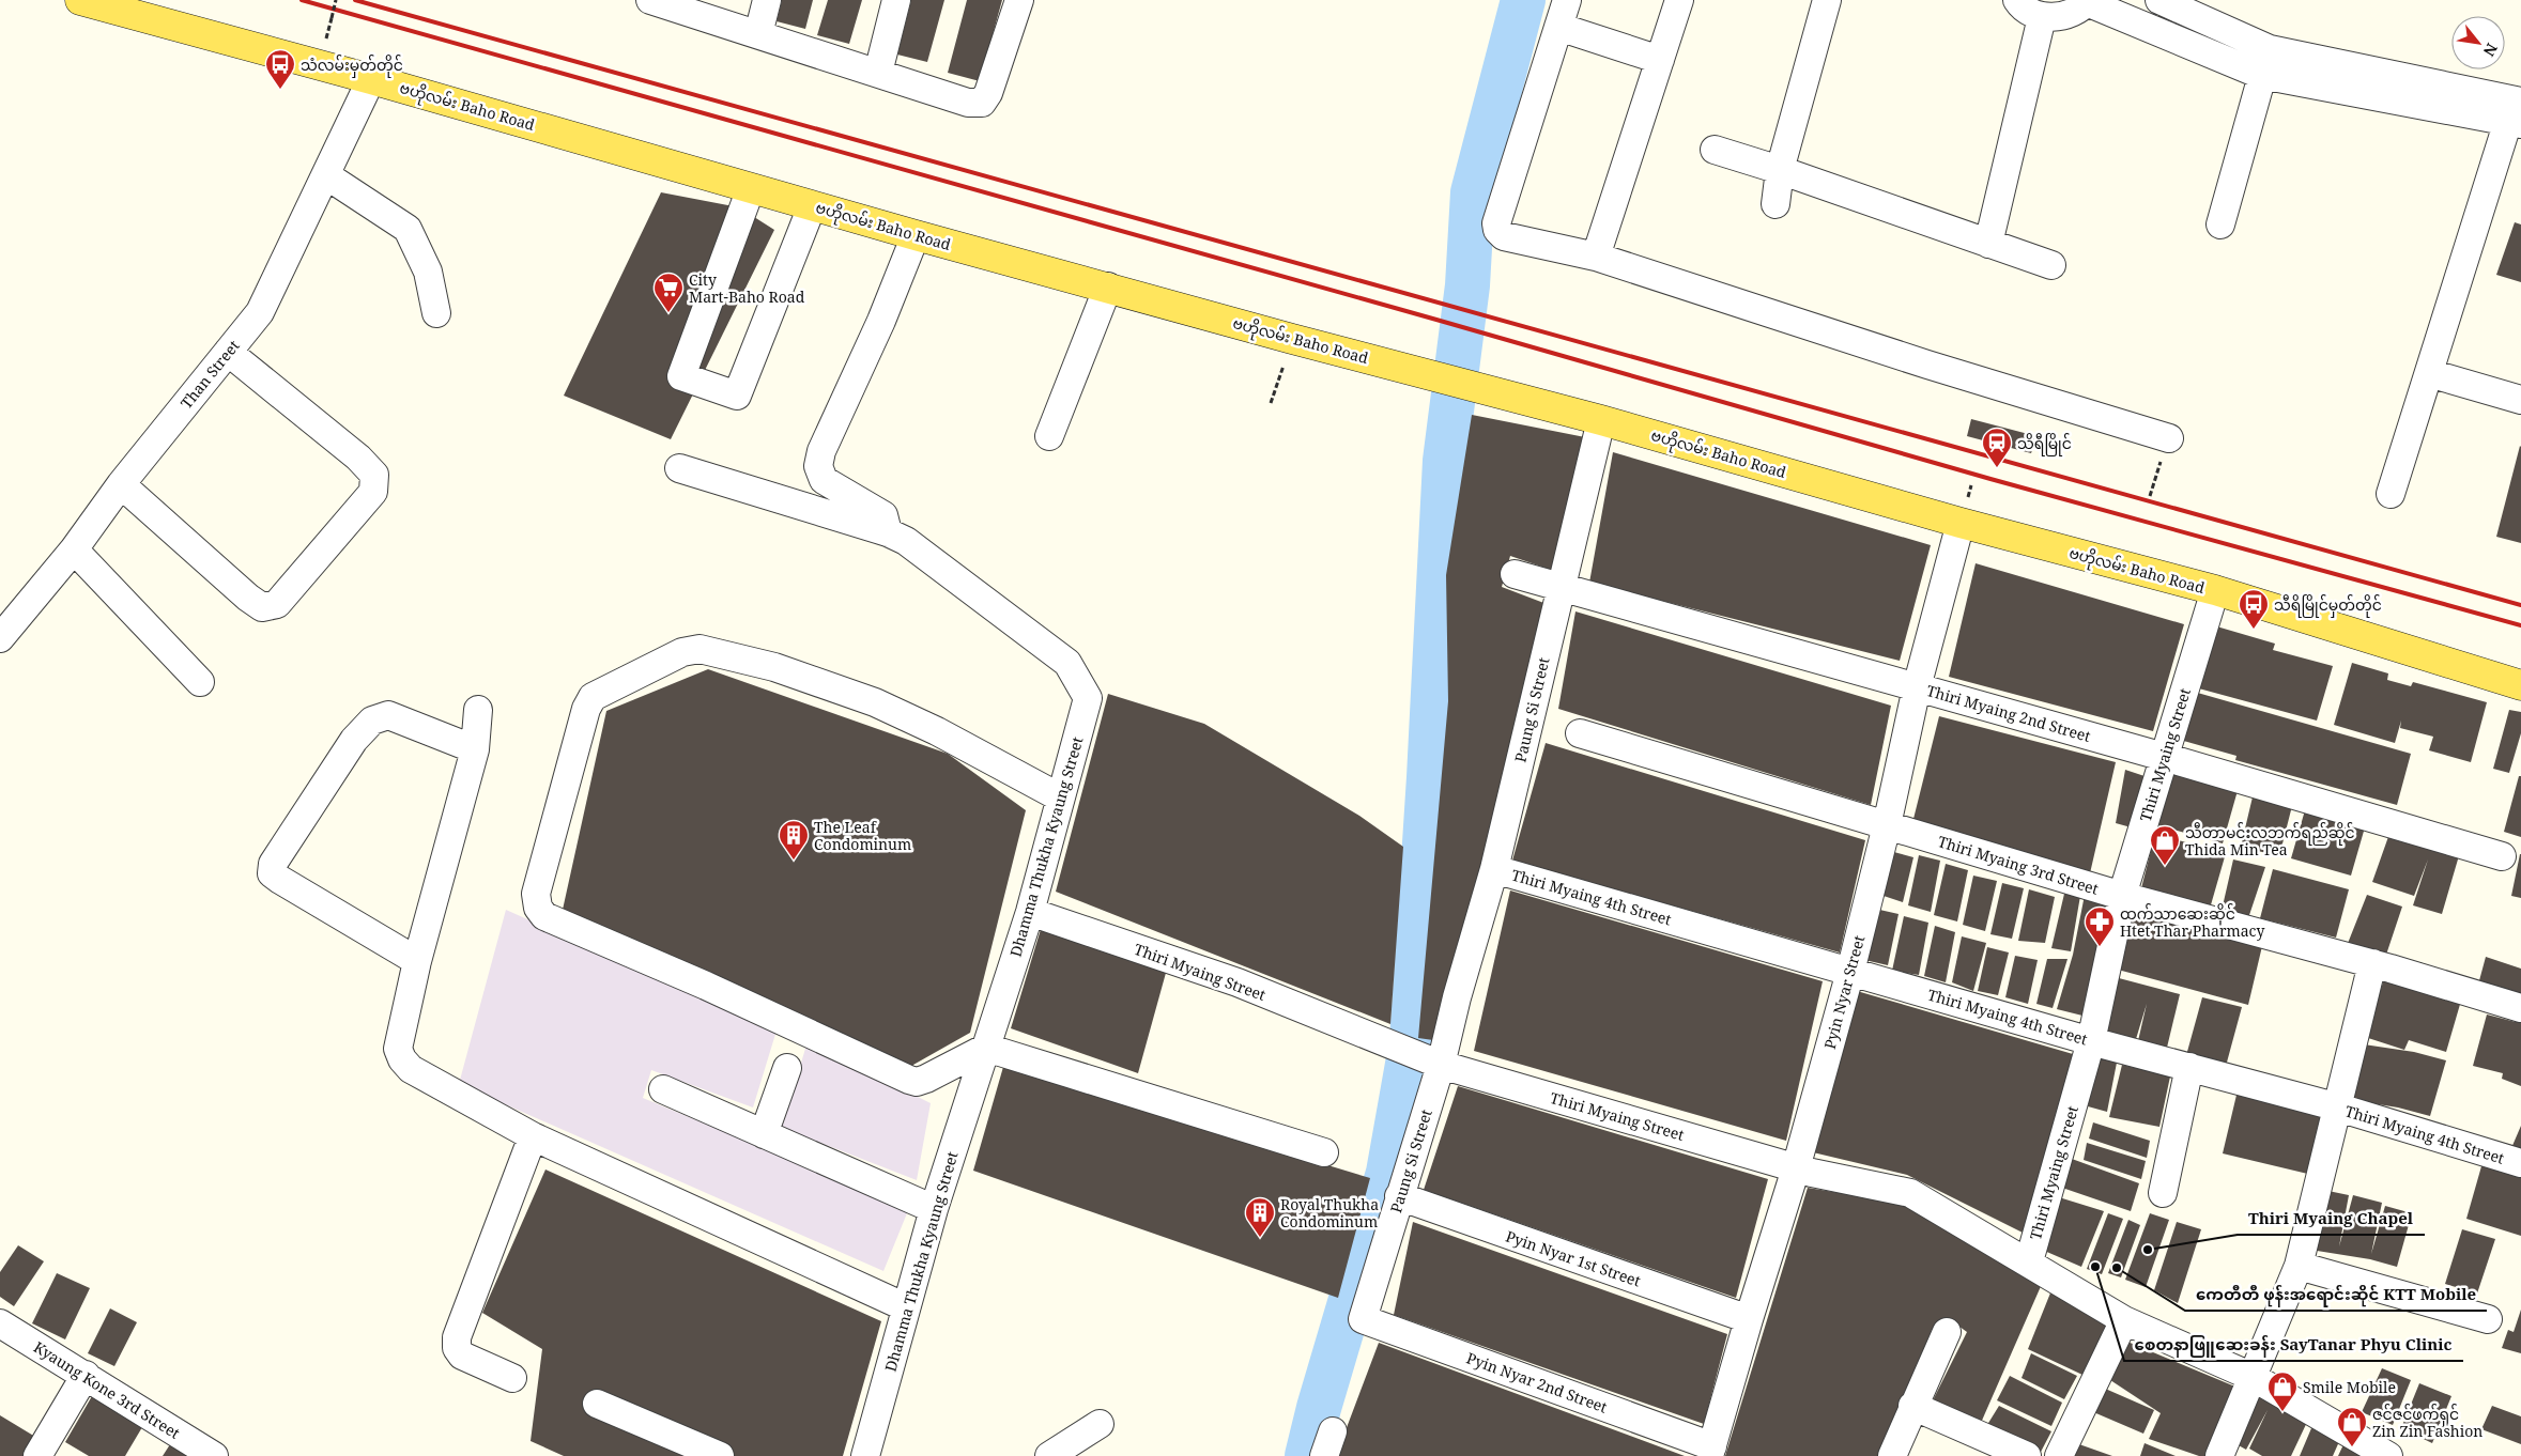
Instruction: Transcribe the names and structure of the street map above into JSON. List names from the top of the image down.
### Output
{
  "streets": {
    "main road": ["ဗဟိုလမ်း Baho Road"],
    "street": [
      "Than Street",
      "Paung Si Street",
      "Thiri Myaing 2nd Street",
      "Thiri Myaing Street",
      "Dhamma Thukha Kyaung Street",
      "Thiri Myaing 3rd Street",
      "Thiri Myaing 4th Street",
      "Pyin Nyar Street",
      "Pyin Nyar 1st Street",
      "Pyin Nyar 2nd Street",
      "Kyaung Kone 3rd Street"
    ]
  },
  "crossings": [
    ["ဗဟိုလမ်း Baho Road", "Than Street"],
    ["ဗဟိုလမ်း Baho Road", "Paung Si Street"],
    ["ဗဟိုလမ်း Baho Road", "Thiri Myaing Street"],
    ["ဗဟိုလမ်း Baho Road", "Pyin Nyar Street"],
    ["Paung Si Street", "Thiri Myaing 2nd Street"],
    ["Paung Si Street", "Thiri Myaing Street"],
    ["Paung Si Street", "Thiri Myaing 4th Street"],
    ["Paung Si Street", "Pyin Nyar 1st Street"],
    ["Paung Si Street", "Pyin Nyar 2nd Street"],
    ["Thiri Myaing 2nd Street", "Thiri Myaing Street"],
    ["Thiri Myaing 2nd Street", "Pyin Nyar Street"],
    ["Thiri Myaing Street", "Dhamma Thukha Kyaung Street"],
    ["Thiri Myaing Street", "Thiri Myaing 3rd Street"],
    ["Thiri Myaing Street", "Thiri Myaing 4th Street"],
    ["Thiri Myaing Street", "Pyin Nyar Street"],
    ["Thiri Myaing 3rd Street", "Pyin Nyar Street"],
    ["Thiri Myaing 4th Street", "Pyin Nyar Street"],
    ["Pyin Nyar Street", "Pyin Nyar 1st Street"],
    ["Pyin Nyar Street", "Pyin Nyar 2nd Street"]
  ],
  "places": {
    "bus stop": ["သံလမ်းမှတ်တိုင်", "သီရိမြိုင်မှတ်တိုင်"],
    "supermarket": ["City Mart-Baho Road"],
    "station": ["သိရီမြိုင်"],
    "building": ["The Leaf Condominum", "Royal Thukha Condominum"],
    "shop": ["သီတာမင်းလဘက်ရည်ဆိုင် Thida Min Tea", "Smile Mobile", "ဇင်ဇင်ဖက်ရှင် Zin Zin Fashion"],
    "pharmacy": ["ထက်သာဆေးဆိုင် Htet Thar Pharmacy"],
    "other": ["Thiri Myaing Chapel", "စေတနာဖြူဆေးခန်း SayTanar Phyu Clinic", "ကေတီတီ ဖုန်းအရောင်းဆိုင် KTT Mobile"]
  },
  "north": "bottom right"
}
